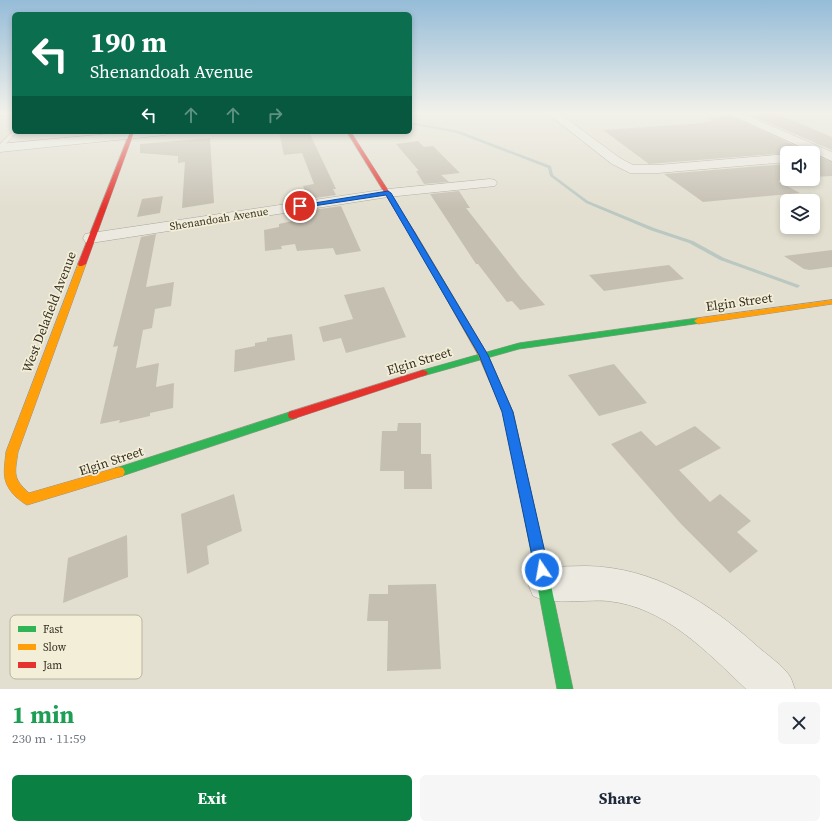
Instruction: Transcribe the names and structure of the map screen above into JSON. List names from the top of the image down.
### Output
{
  "streets": {
    "street": ["Shenandoah Avenue", "Elgin Street", "West Delafield Avenue"]
  },
  "crossings": [
    ["Shenandoah Avenue", "West Delafield Avenue"],
    ["Elgin Street", "West Delafield Avenue"]
  ],
  "legend": ["Fast", "Slow", "Jam"],
  "page": {
    "turn": ["190 m", "Shenandoah Avenue"],
    "heading": ["1 min", "230 m · 11:59"],
    "buttons": ["Exit", "Share"]
  }
}
